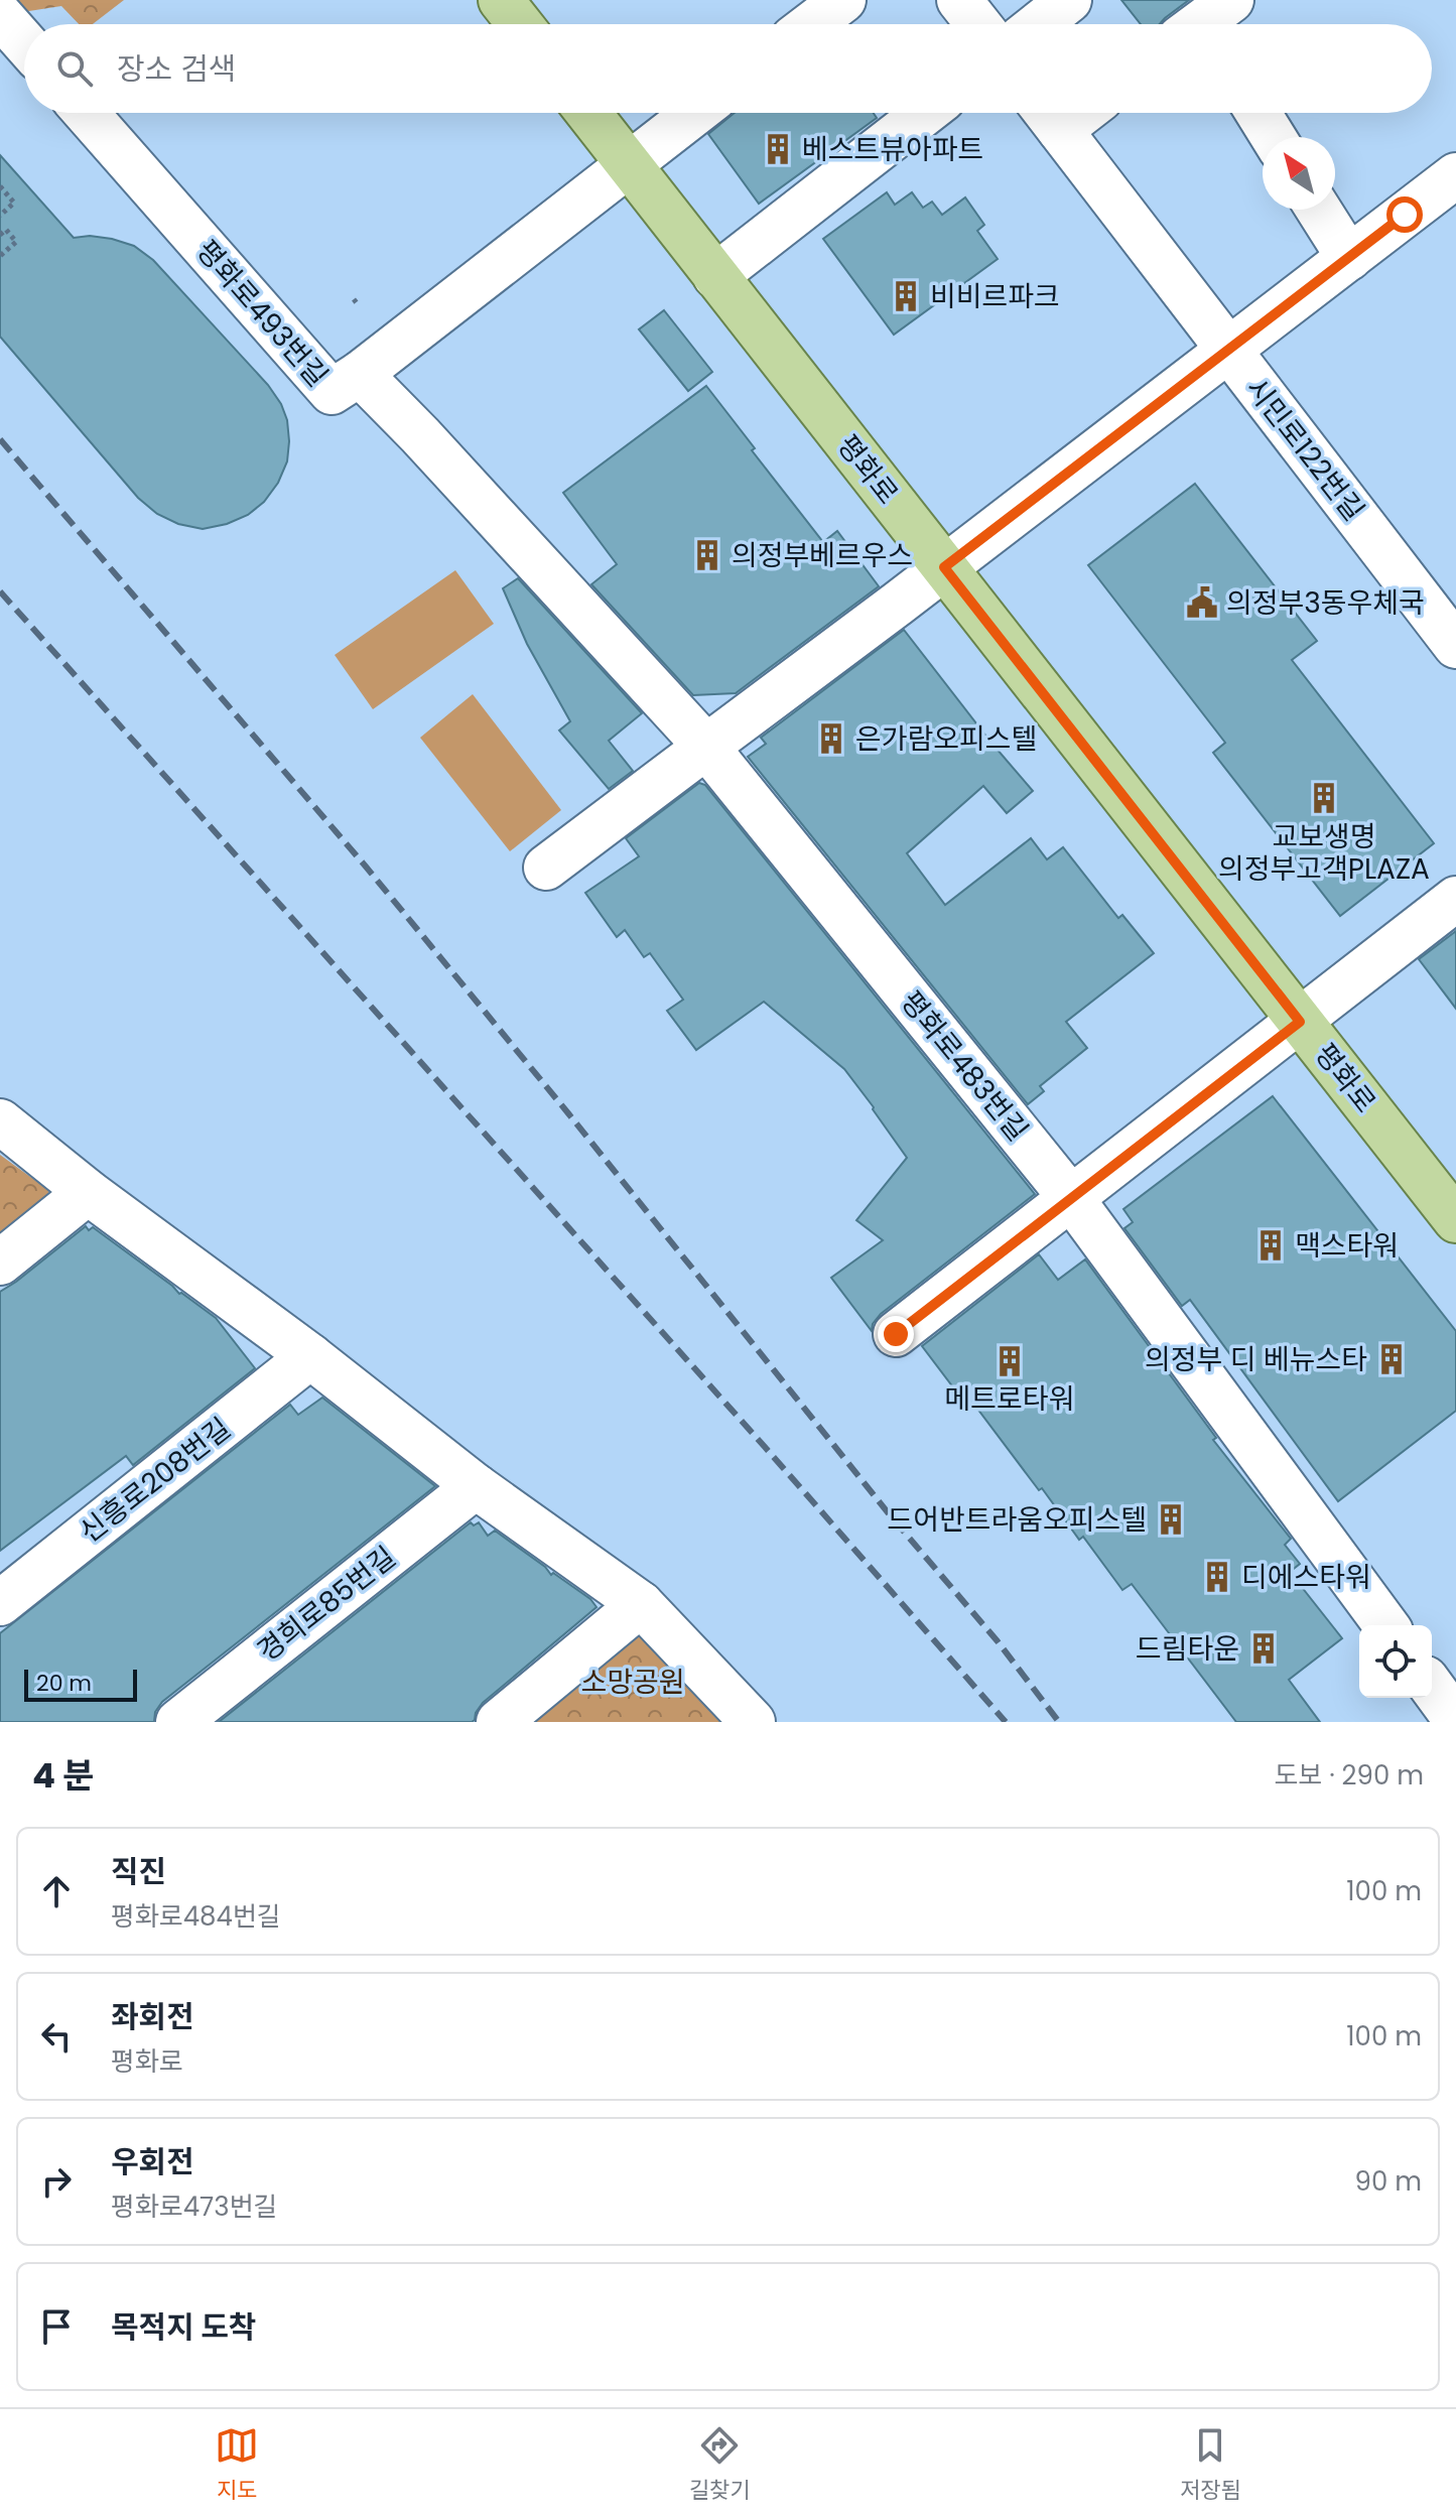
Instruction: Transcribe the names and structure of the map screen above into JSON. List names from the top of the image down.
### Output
{
  "streets": {
    "main road": ["평화로"],
    "street": [
      "평화로493번길",
      "시민로122번길",
      "평화로483번길",
      "신흥로208번길",
      "경희로85번길"
    ]
  },
  "crossings": [
    ["평화로493번길", "평화로"],
    ["평화로493번길", "평화로483번길"]
  ],
  "parks": ["소망공원"],
  "places": {
    "building": [
      "베스트뷰아파트",
      "비비르파크",
      "의정부베르우스",
      "은가람오피스텔",
      "교보생명 의정부고객PLAZA",
      "맥스타워",
      "의정부 디 베뉴스타",
      "메트로타워",
      "드어반트라움오피스텔",
      "디에스타워",
      "드림타운"
    ],
    "public building": ["의정부3동우체국"]
  },
  "scale_bar": "20 m",
  "north": "top left",
  "page": {
    "search": "장소 검색",
    "scale": "20 m",
    "heading": ["4 분", "도보 · 290 m"],
    "list": [
      ["직진", "평화로484번길", "100 m"],
      ["좌회전", "평화로", "100 m"],
      ["우회전", "평화로473번길", "90 m"],
      "목적지 도착"
    ],
    "nav": ["지도", "길찾기", "저장됨"]
  }
}
